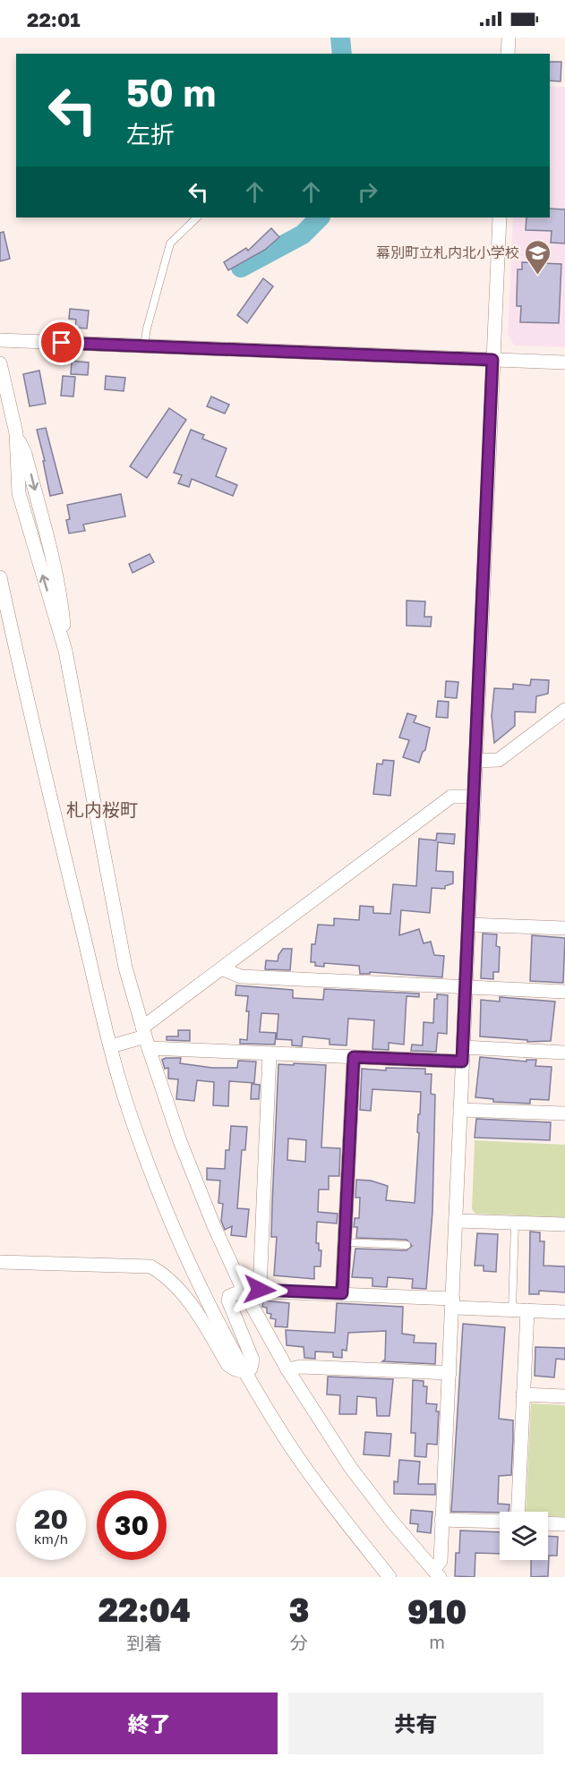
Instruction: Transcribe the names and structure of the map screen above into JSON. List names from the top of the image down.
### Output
{
  "districts": ["札内桜町"],
  "places": {
    "school or university": ["幕別町立札内北小学校"]
  },
  "page": {
    "status": "22:01",
    "turn": ["50 m", "左折"],
    "speed": "20 km/h",
    "limit": "30",
    "eta": [
      "22:04",
      "到着",
      "3",
      "分",
      "910",
      "m"
    ],
    "buttons": ["終了", "共有"]
  }
}
